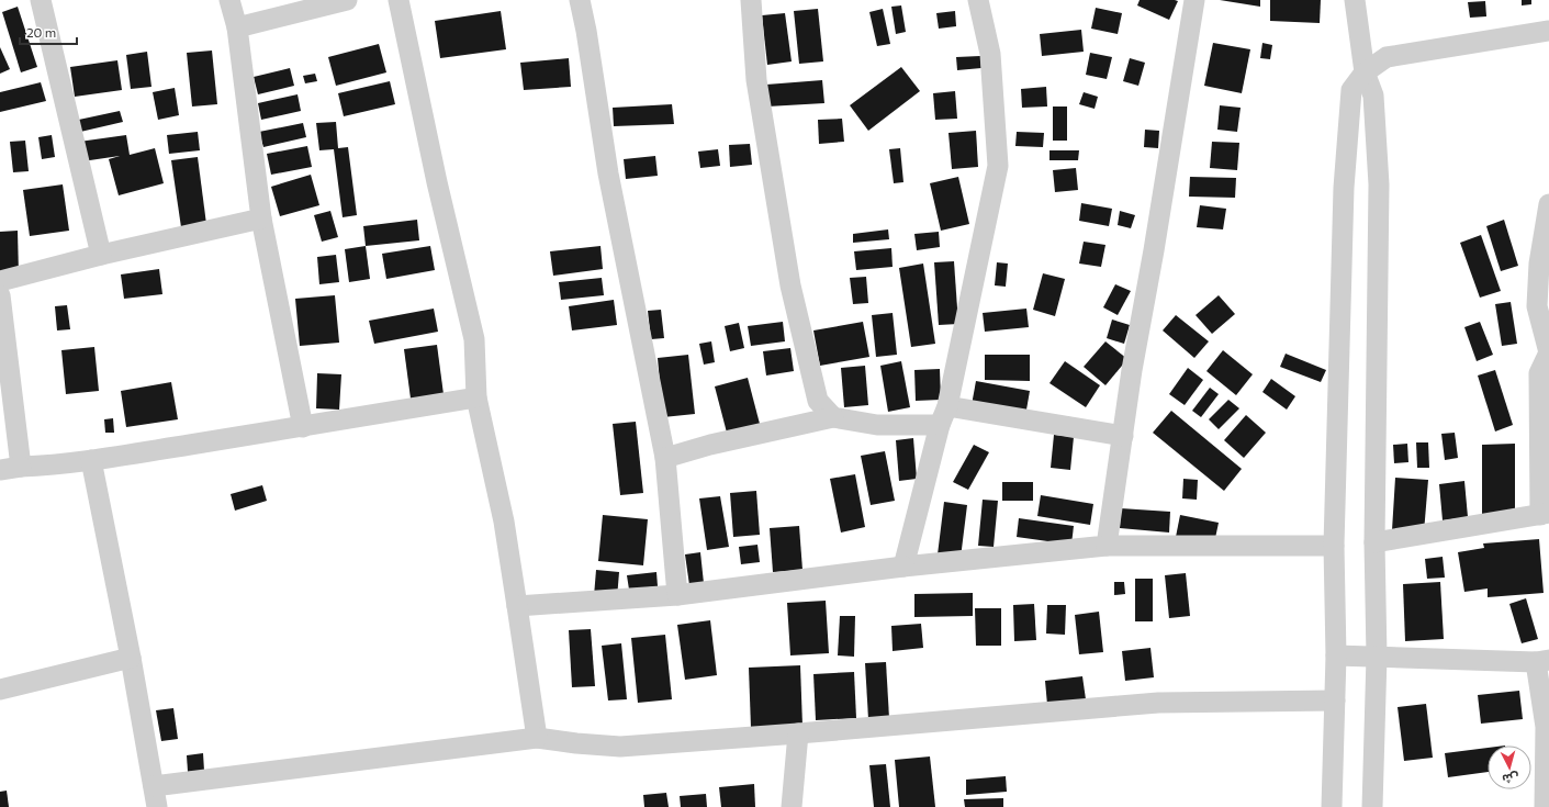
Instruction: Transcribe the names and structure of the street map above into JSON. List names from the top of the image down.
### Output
{
  "scale_bar": "20 m",
  "north": "bottom"
}
